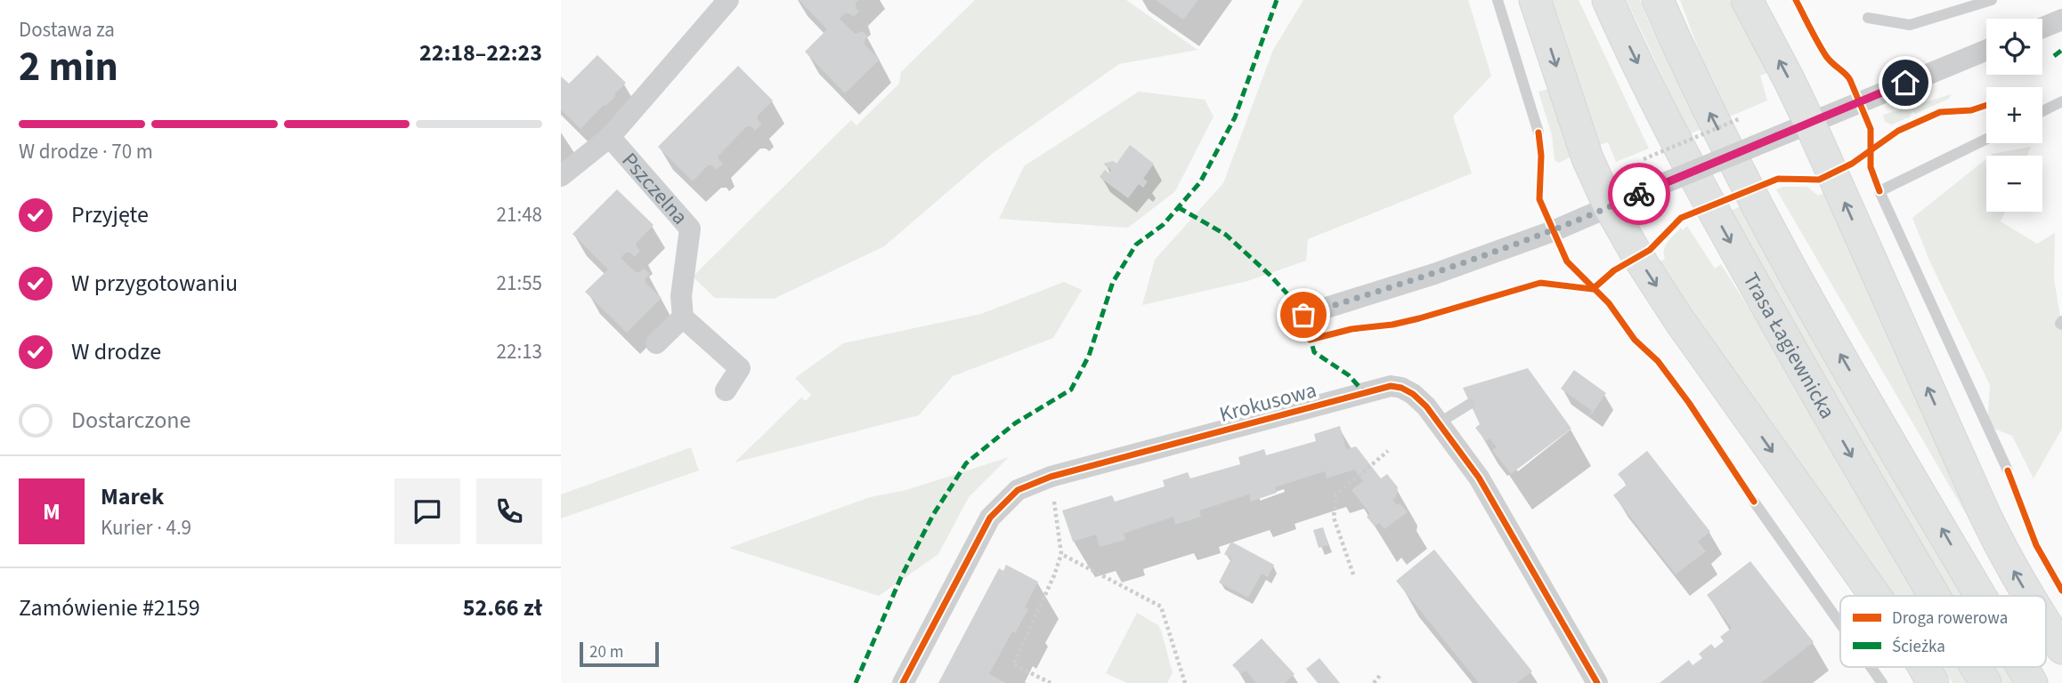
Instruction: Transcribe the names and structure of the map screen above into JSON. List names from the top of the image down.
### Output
{
  "streets": {
    "main road": ["Trasa Łagiewnicka"],
    "street": ["Pszczelna", "Krokusowa"]
  },
  "legend": ["Droga rowerowa", "Ścieżka"],
  "scale_bar": "20 m",
  "page": {
    "heading": ["2 min", "Dostawa za", "22:18–22:23"],
    "panel": [
      "Marek",
      "Kurier · 4.9",
      "Zamówienie #2159",
      "52.66 zł"
    ],
    "map_buttons": ["+", "−"],
    "bar": "W drodze · 70 m",
    "list": [
      ["Przyjęte", "21:48"],
      ["W przygotowaniu", "21:55"],
      ["W drodze", "22:13"],
      "Dostarczone"
    ],
    "round": "M",
    "scale": "20 m"
  }
}
